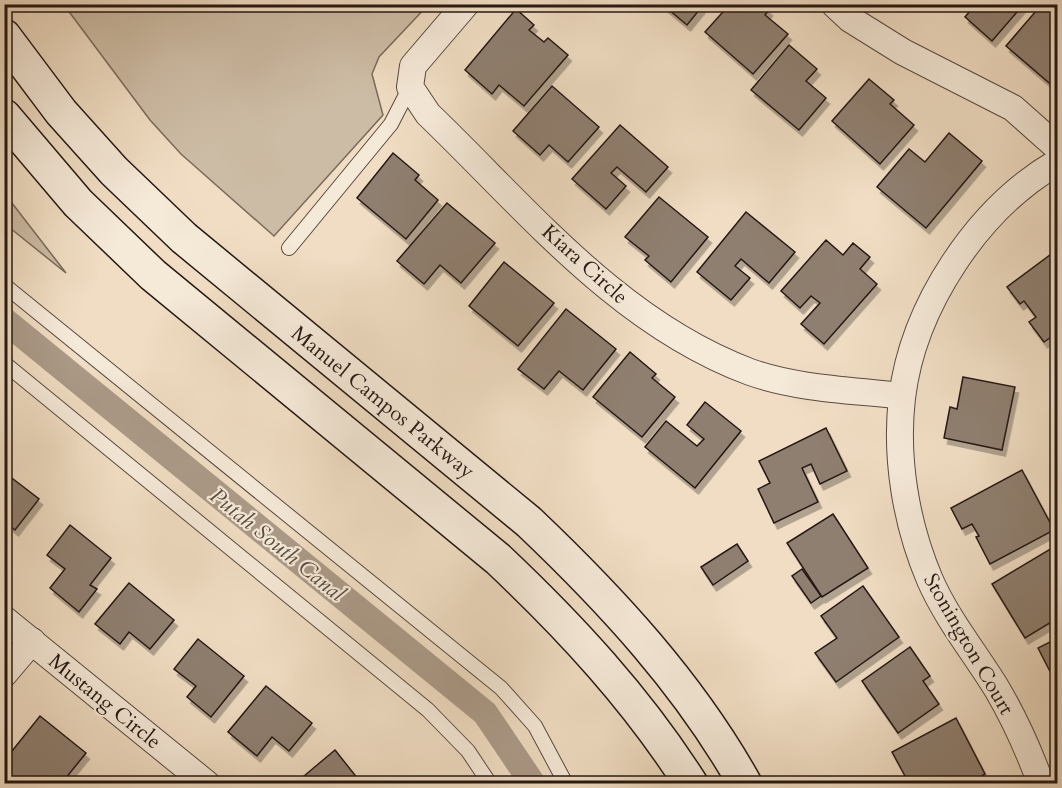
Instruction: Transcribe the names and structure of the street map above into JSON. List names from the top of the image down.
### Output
{
  "streets": {
    "main road": ["Manuel Campos Parkway"],
    "street": ["Kiara Circle", "Stonington Court", "Mustang Circle"]
  },
  "crossings": [
    ["Kiara Circle", "Stonington Court"]
  ],
  "water": ["Putah South Canal"]
}
